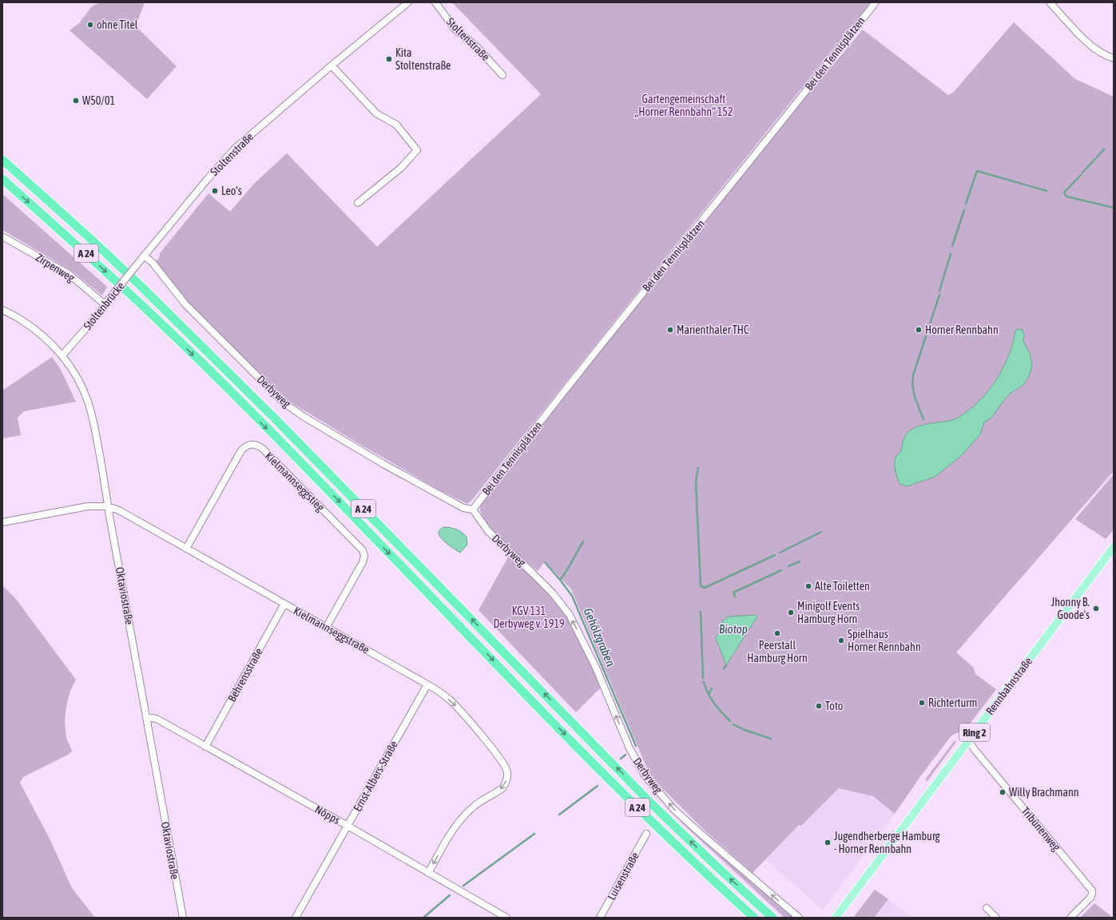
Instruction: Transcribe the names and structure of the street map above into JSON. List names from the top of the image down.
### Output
{
  "streets": {
    "highway": ["A 24"],
    "main road": ["Rennbahnstraße", "Ring 2"],
    "street": [
      "Stoltenstraße",
      "Bei den Tennisplätzen",
      "Zirpenweg",
      "Stoltenbrücke",
      "Derbyweg",
      "Kielmannseggstieg",
      "Oktaviostraße",
      "Kielmannseggstraße",
      "Behrensstraße",
      "Ernst-Albers-Straße",
      "Nöpps",
      "Tribünenweg",
      "Luisenstraße"
    ]
  },
  "crossings": [
    ["Stoltenstraße", "Stoltenbrücke"],
    ["Stoltenstraße", "Derbyweg"],
    ["Bei den Tennisplätzen", "Derbyweg"],
    ["Zirpenweg", "Stoltenbrücke"],
    ["Stoltenbrücke", "Derbyweg"],
    ["Stoltenbrücke", "Oktaviostraße"],
    ["Kielmannseggstieg", "Kielmannseggstraße"],
    ["Oktaviostraße", "Kielmannseggstraße"],
    ["Oktaviostraße", "Nöpps"],
    ["Kielmannseggstraße", "Behrensstraße"],
    ["Kielmannseggstraße", "Ernst-Albers-Straße"],
    ["Kielmannseggstraße", "Nöpps"],
    ["Behrensstraße", "Nöpps"],
    ["Rennbahnstraße", "Tribünenweg"],
    ["Ernst-Albers-Straße", "Nöpps"]
  ],
  "one_way": ["Derbyweg"],
  "water": ["Biotop", "Gehölzgraben"],
  "parks": ["Gartengemeinschaft „Horner Rennbahn“ 152", "KGV 131 Derbyweg v. 1919"],
  "places": [
    "ohne Titel",
    "Kita Stoltenstraße",
    "W50/01",
    "Leo‘s",
    "Marienthaler THC",
    "Horner Rennbahn",
    "Alte Toiletten",
    "Jhonny B. Goode's",
    "Minigolf Events Hamburg Horn",
    "Peerstall Hamburg Horn",
    "Spielhaus Horner Rennbahn",
    "Richterturm",
    "Toto",
    "Willy Brachmann",
    "Jugendherberge Hamburg - Horner Rennbahn"
  ]
}
